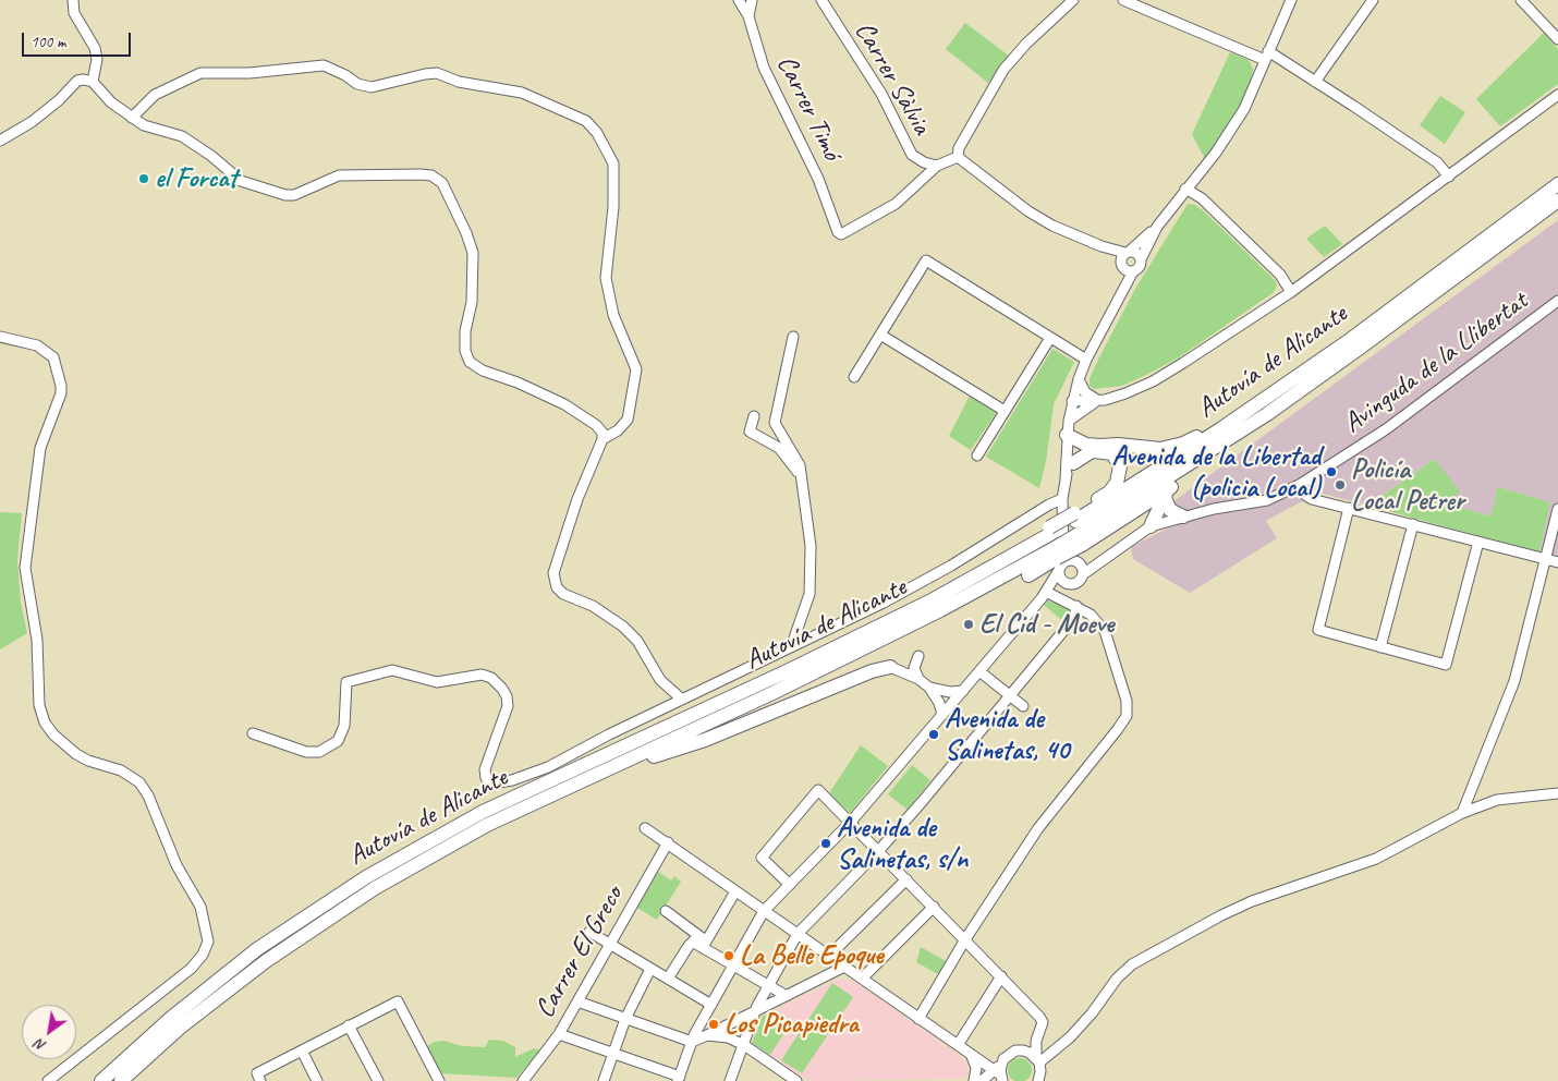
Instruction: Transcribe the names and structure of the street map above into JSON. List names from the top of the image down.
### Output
{
  "streets": {
    "highway": ["Autovía de Alicante"],
    "street": [
      "Carrer Sàlvia",
      "Carrer Timó",
      "Avinguda de la Llibertat",
      "Carrer El Greco"
    ]
  },
  "crossings": [
    ["Carrer Sàlvia", "Carrer Timó"],
    ["Autovía de Alicante", "Avinguda de la Llibertat"]
  ],
  "places": [
    "el Forcat",
    "Avenida de la Libertad (policia Local)",
    "Policía Local Petrer",
    "El Cid - Moeve",
    "Avenida de Salinetas, 40",
    "Avenida de Salinetas, s/n",
    "La Belle Epoque",
    "Los Picapiedra"
  ],
  "scale_bar": "100 m",
  "north": "bottom left"
}
